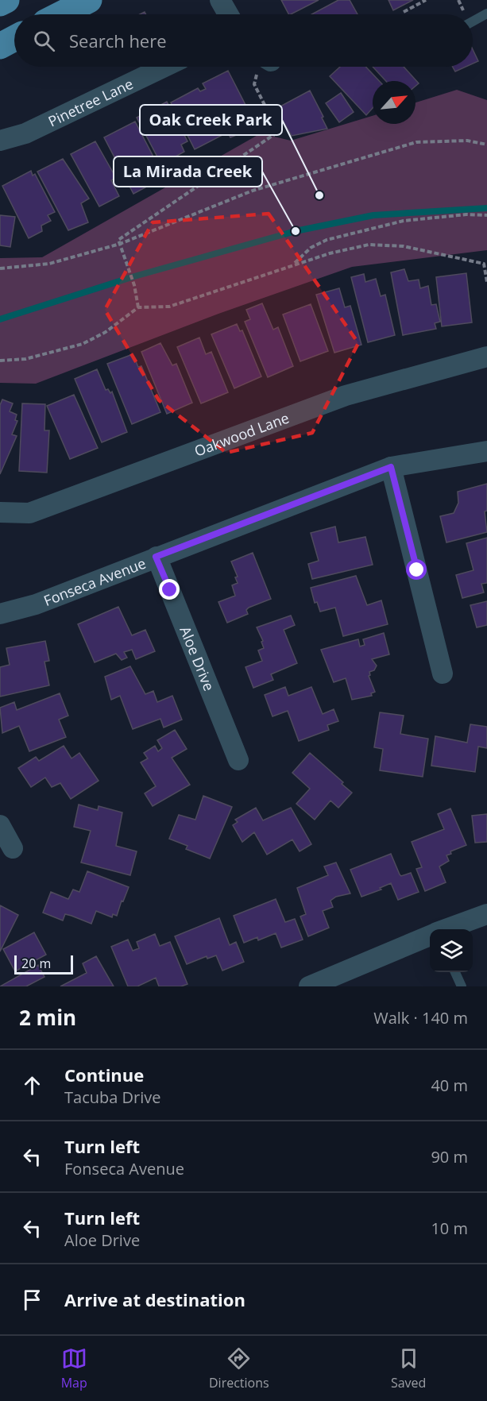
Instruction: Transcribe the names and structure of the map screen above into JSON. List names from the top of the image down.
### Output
{
  "streets": {
    "street": [
      "Pinetree Lane",
      "Oakwood Lane",
      "Fonseca Avenue",
      "Aloe Drive"
    ]
  },
  "crossings": [
    ["Fonseca Avenue", "Aloe Drive"]
  ],
  "places": ["Oak Creek Park", "La Mirada Creek"],
  "scale_bar": "20 m",
  "north": "top right",
  "page": {
    "search": "Search here",
    "scale": "20 m",
    "heading": ["2 min", "Walk · 140 m"],
    "list": [
      ["Continue", "Tacuba Drive", "40 m"],
      ["Turn left", "Fonseca Avenue", "90 m"],
      ["Turn left", "Aloe Drive", "10 m"],
      "Arrive at destination"
    ],
    "nav": ["Map", "Directions", "Saved"]
  }
}
